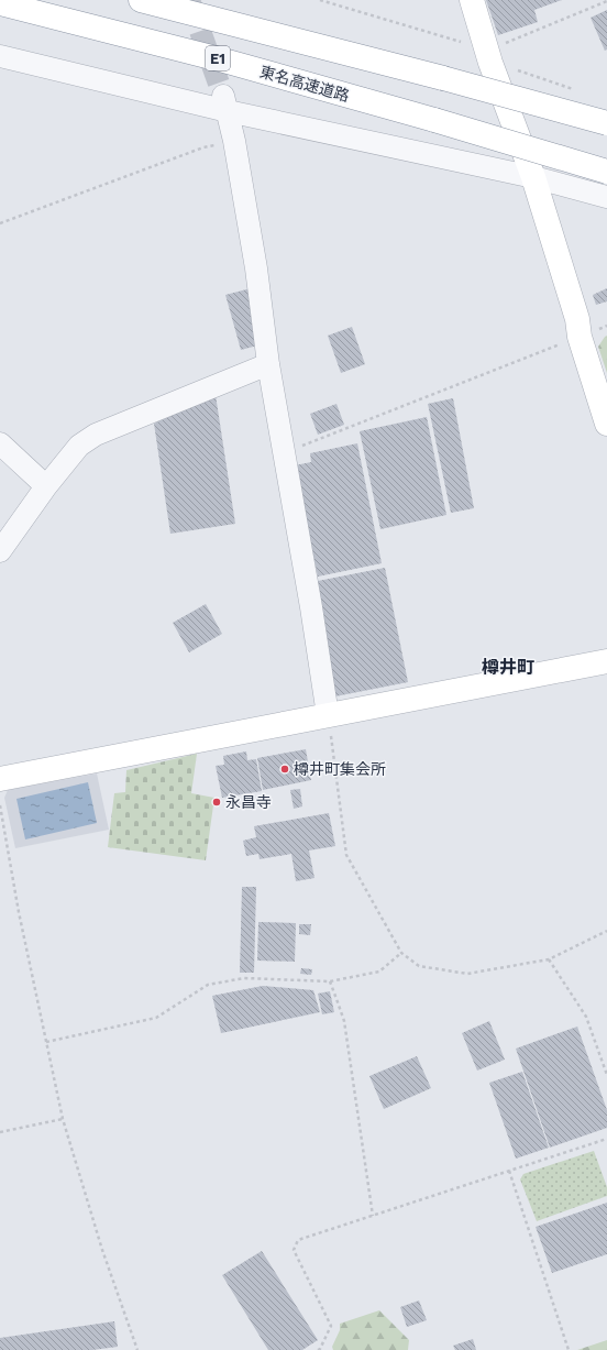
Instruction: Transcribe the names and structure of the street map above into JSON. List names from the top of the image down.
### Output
{
  "streets": {
    "main road": ["E1", "東名高速道路"]
  },
  "districts": ["樽井町"],
  "places": ["樽井町集会所", "永昌寺"]
}
